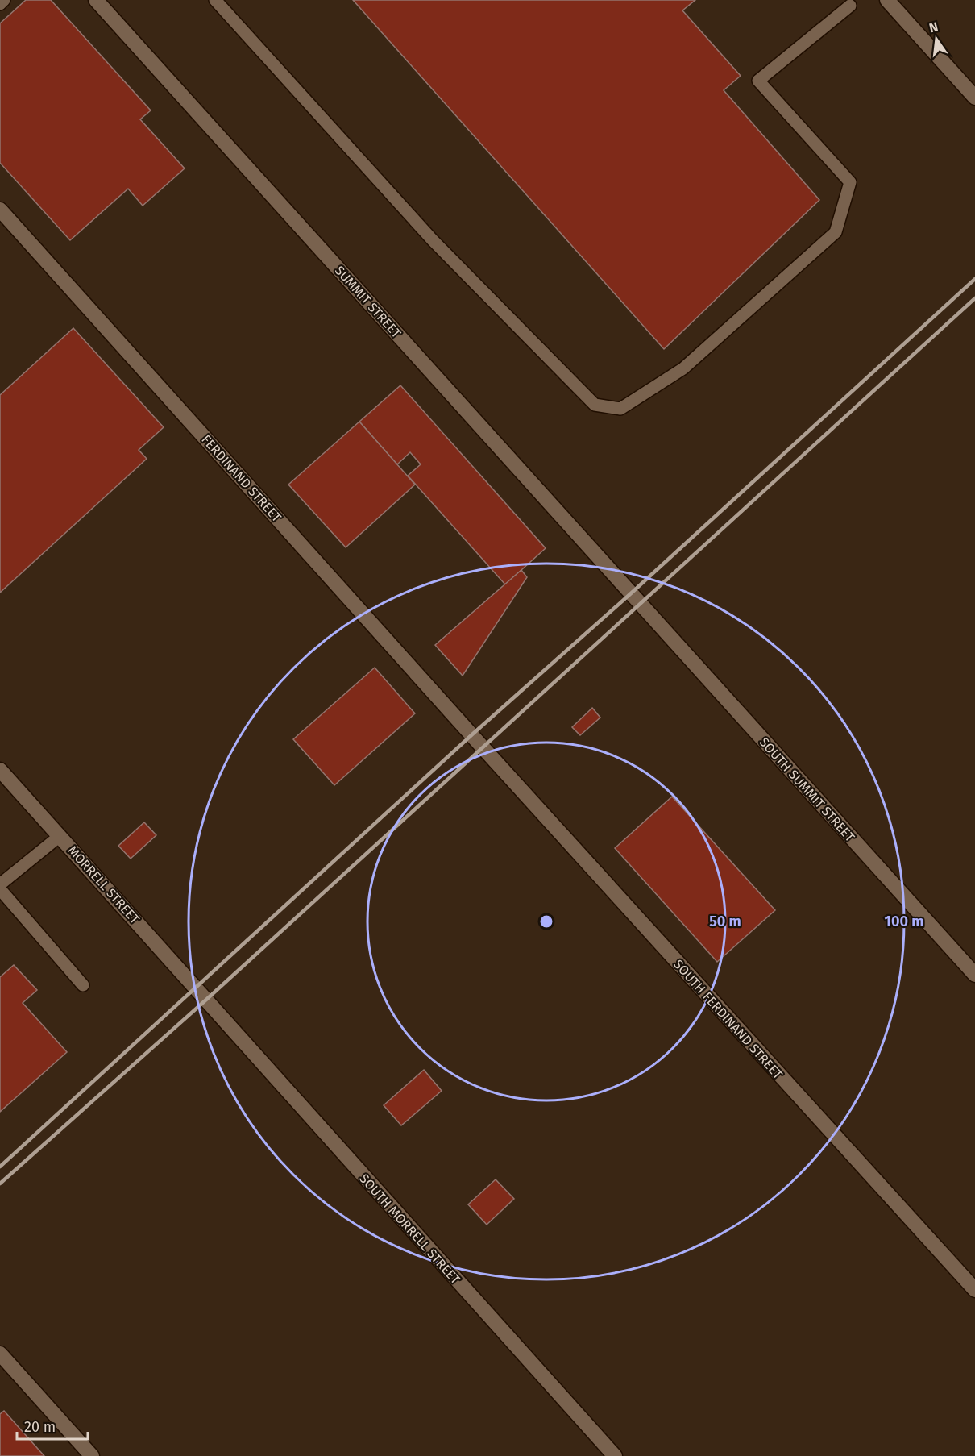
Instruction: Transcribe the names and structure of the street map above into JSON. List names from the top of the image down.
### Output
{
  "streets": {
    "street": [
      "SUMMIT STREET",
      "FERDINAND STREET",
      "SOUTH SUMMIT STREET",
      "MORRELL STREET",
      "SOUTH FERDINAND STREET",
      "SOUTH MORRELL STREET"
    ]
  },
  "crossings": [
    ["SUMMIT STREET", "SOUTH SUMMIT STREET"],
    ["FERDINAND STREET", "SOUTH FERDINAND STREET"],
    ["MORRELL STREET", "SOUTH MORRELL STREET"]
  ],
  "scale_bar": "20 m",
  "north": "top",
  "rings": ["50 m", "100 m"]
}
